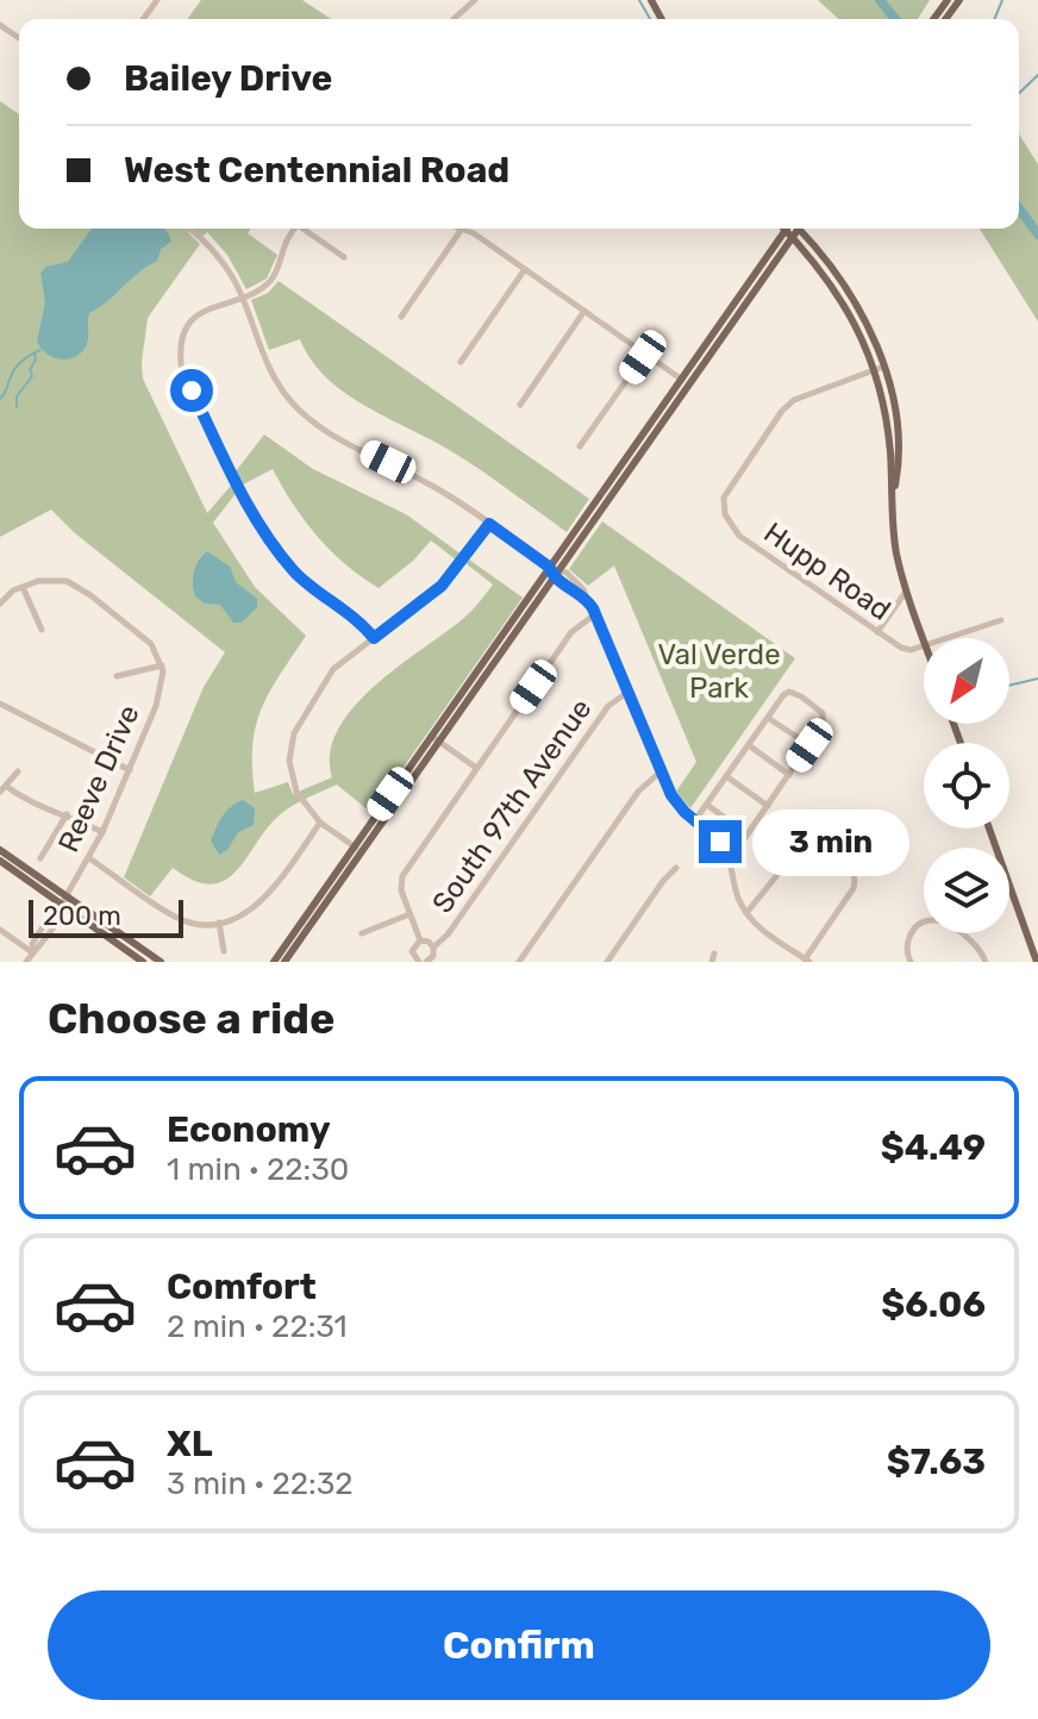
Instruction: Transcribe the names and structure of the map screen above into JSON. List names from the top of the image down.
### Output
{
  "streets": {
    "street": ["Hupp Road", "Reeve Drive", "South 97th Avenue"]
  },
  "parks": ["Val Verde Park"],
  "scale_bar": "200 m",
  "north": "bottom left",
  "page": {
    "banner": ["Bailey Drive", "West Centennial Road"],
    "bubble": "3 min",
    "scale": "200 m",
    "heading": "Choose a ride",
    "list": [
      {
        "name": "Economy",
        "note": "1 min · 22:30",
        "value": "$4.49"
      },
      {
        "name": "Comfort",
        "note": "2 min · 22:31",
        "value": "$6.06"
      },
      {
        "name": "XL",
        "note": "3 min · 22:32",
        "value": "$7.63"
      }
    ],
    "buttons": "Confirm"
  }
}
